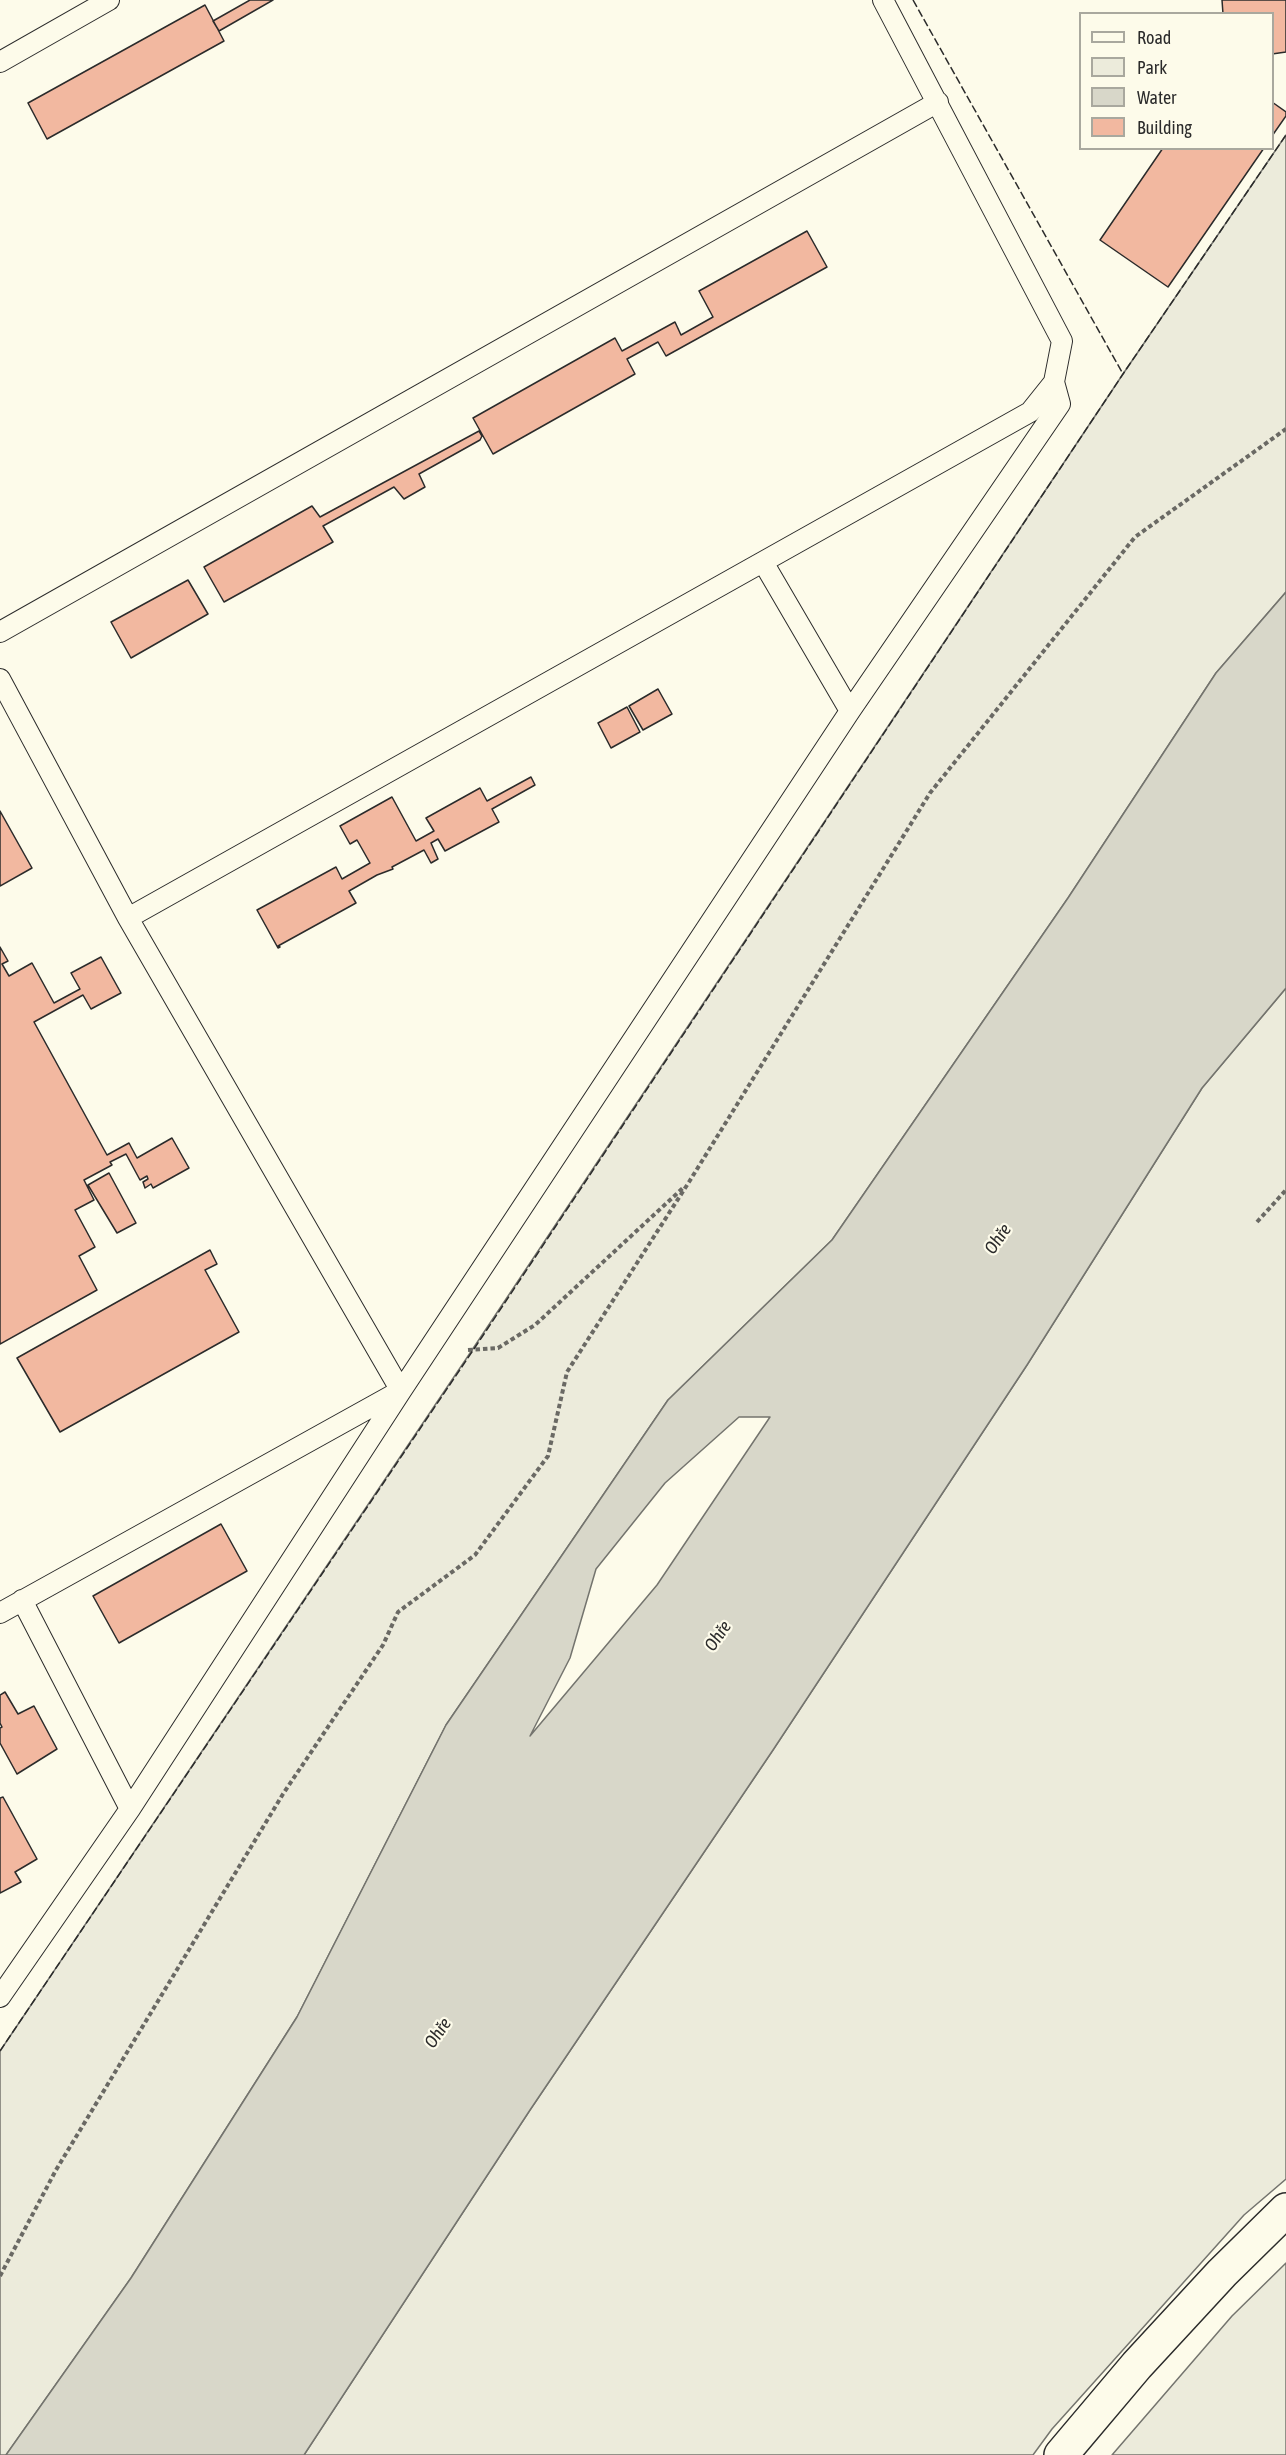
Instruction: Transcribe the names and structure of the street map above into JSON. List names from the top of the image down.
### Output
{
  "water": ["Ohře"],
  "legend": [
    "Road",
    "Park",
    "Water",
    "Building"
  ]
}
